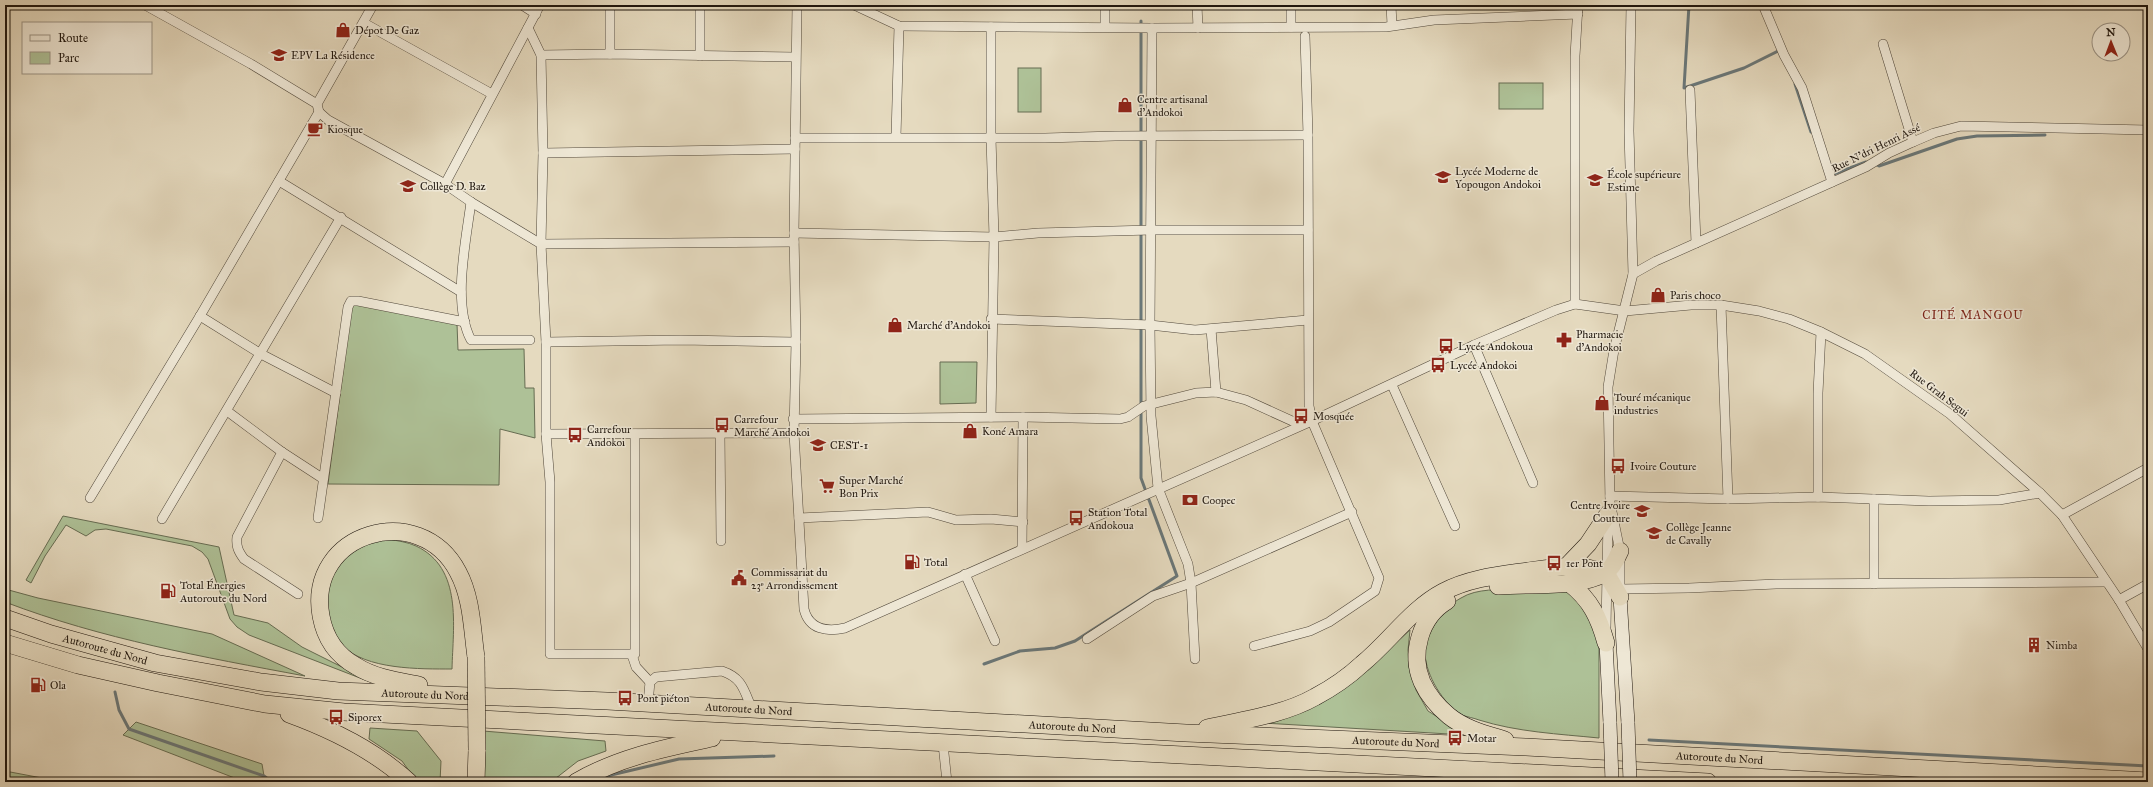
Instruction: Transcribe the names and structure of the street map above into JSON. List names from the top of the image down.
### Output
{
  "streets": {
    "highway": ["Autoroute du Nord"],
    "street": ["Rue N’dri Henri Assé", "Rue Grah Segui"]
  },
  "districts": ["CITÉ MANGOU"],
  "places": {
    "shop": [
      "Dépot De Gaz",
      "Centre artisanal d'Andokoi",
      "Paris choco",
      "Marché d’Andokoi",
      "Touré mécanique industries",
      "Koné Amara"
    ],
    "school or university": [
      "EPV La Résidence",
      "Lycée Moderne de Yopougon Andokoi",
      "École supérieure Estime",
      "Collège D. Baz",
      "CEST-1",
      "Centre Ivoire Couture",
      "Collège Jeanne de Cavally"
    ],
    "cafe": ["Kiosque"],
    "pharmacy": ["Pharmacie d’Andokoi"],
    "bus stop": [
      "Lycée Andokoua",
      "Lycée Andokoi",
      "Mosquée",
      "Carrefour Marché Andokoi",
      "Carrefour Andokoi",
      "Ivoire Couture",
      "Station Total Andokoua",
      "1er Pont",
      "Pont piéton",
      "Siporex",
      "Motar"
    ],
    "supermarket": ["Super Marché Bon Prix"],
    "bank": ["Coopec"],
    "fuel station": ["Total", "Total Énergies Autoroute du Nord", "Ola"],
    "public building": ["Commissariat du 23ᵉ Arrondissement"],
    "building": ["Nimba"]
  },
  "legend": ["Route", "Parc"],
  "north": "top"
}
